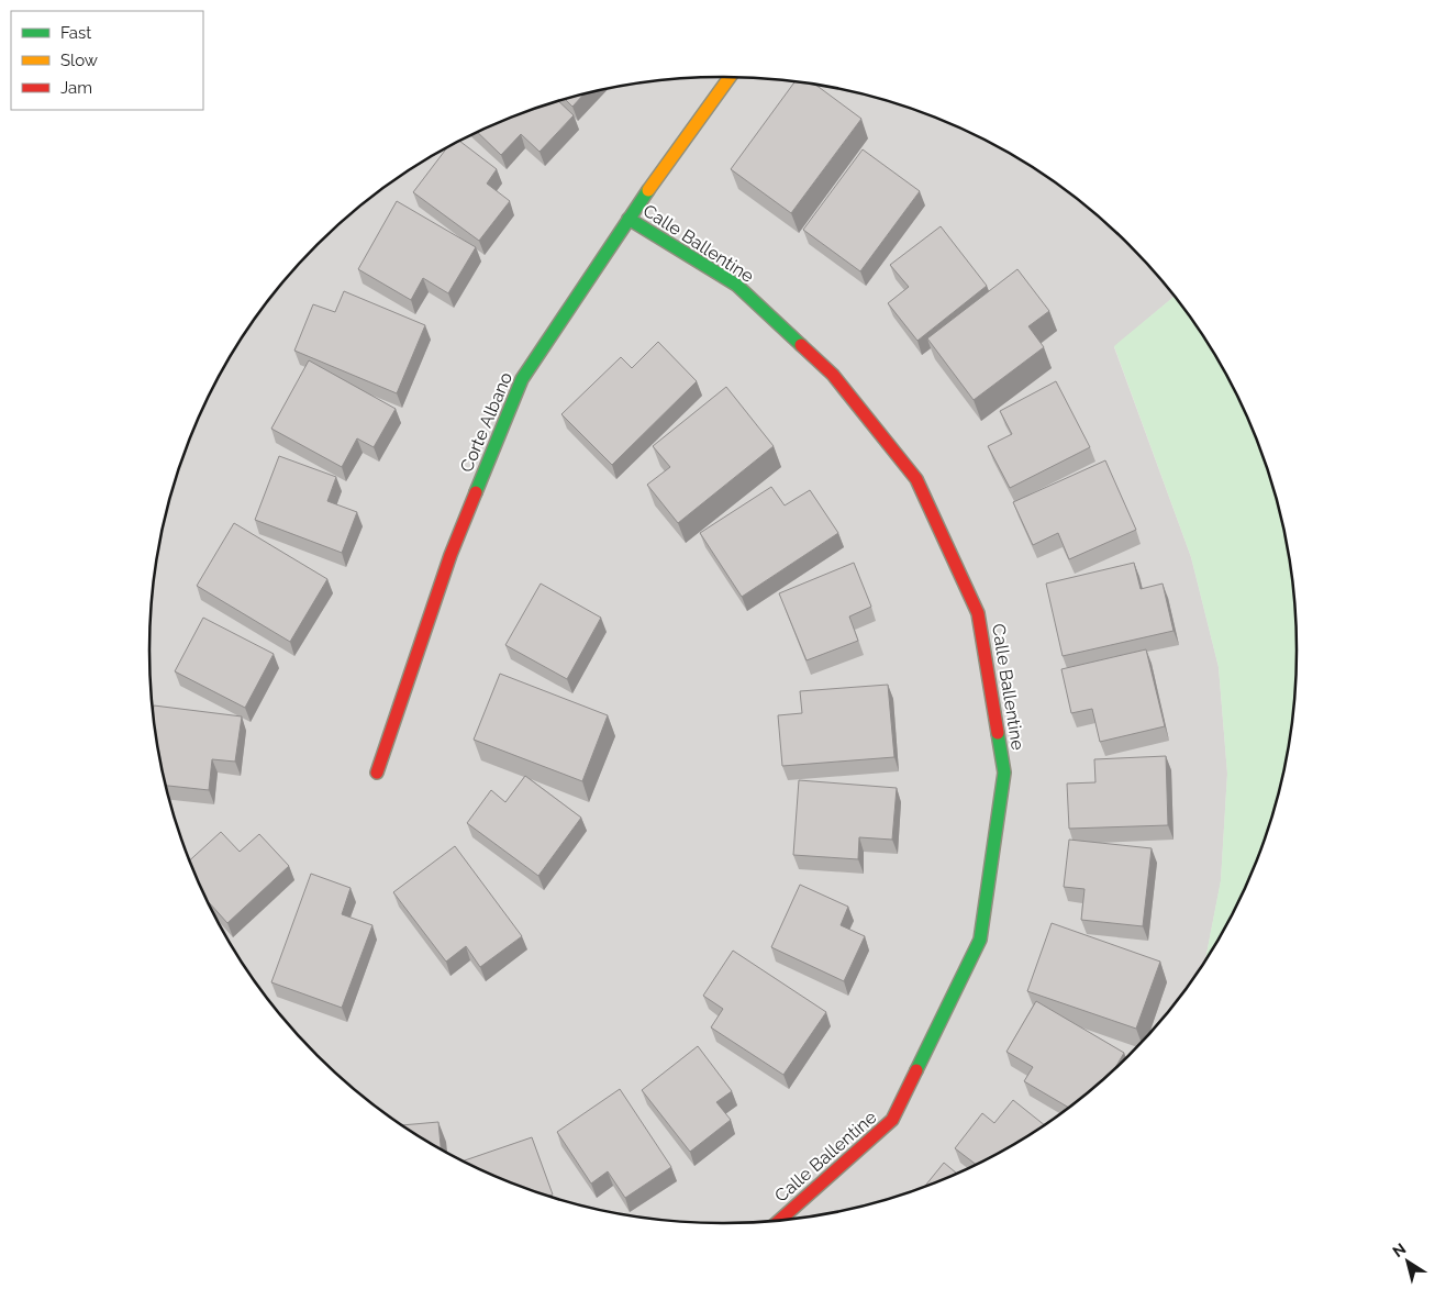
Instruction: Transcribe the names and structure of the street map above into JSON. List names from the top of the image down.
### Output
{
  "streets": {
    "street": ["Calle Ballentine", "Corte Albano"]
  },
  "crossings": [
    ["Calle Ballentine", "Corte Albano"]
  ],
  "legend": ["Fast", "Slow", "Jam"],
  "north": "top left"
}
